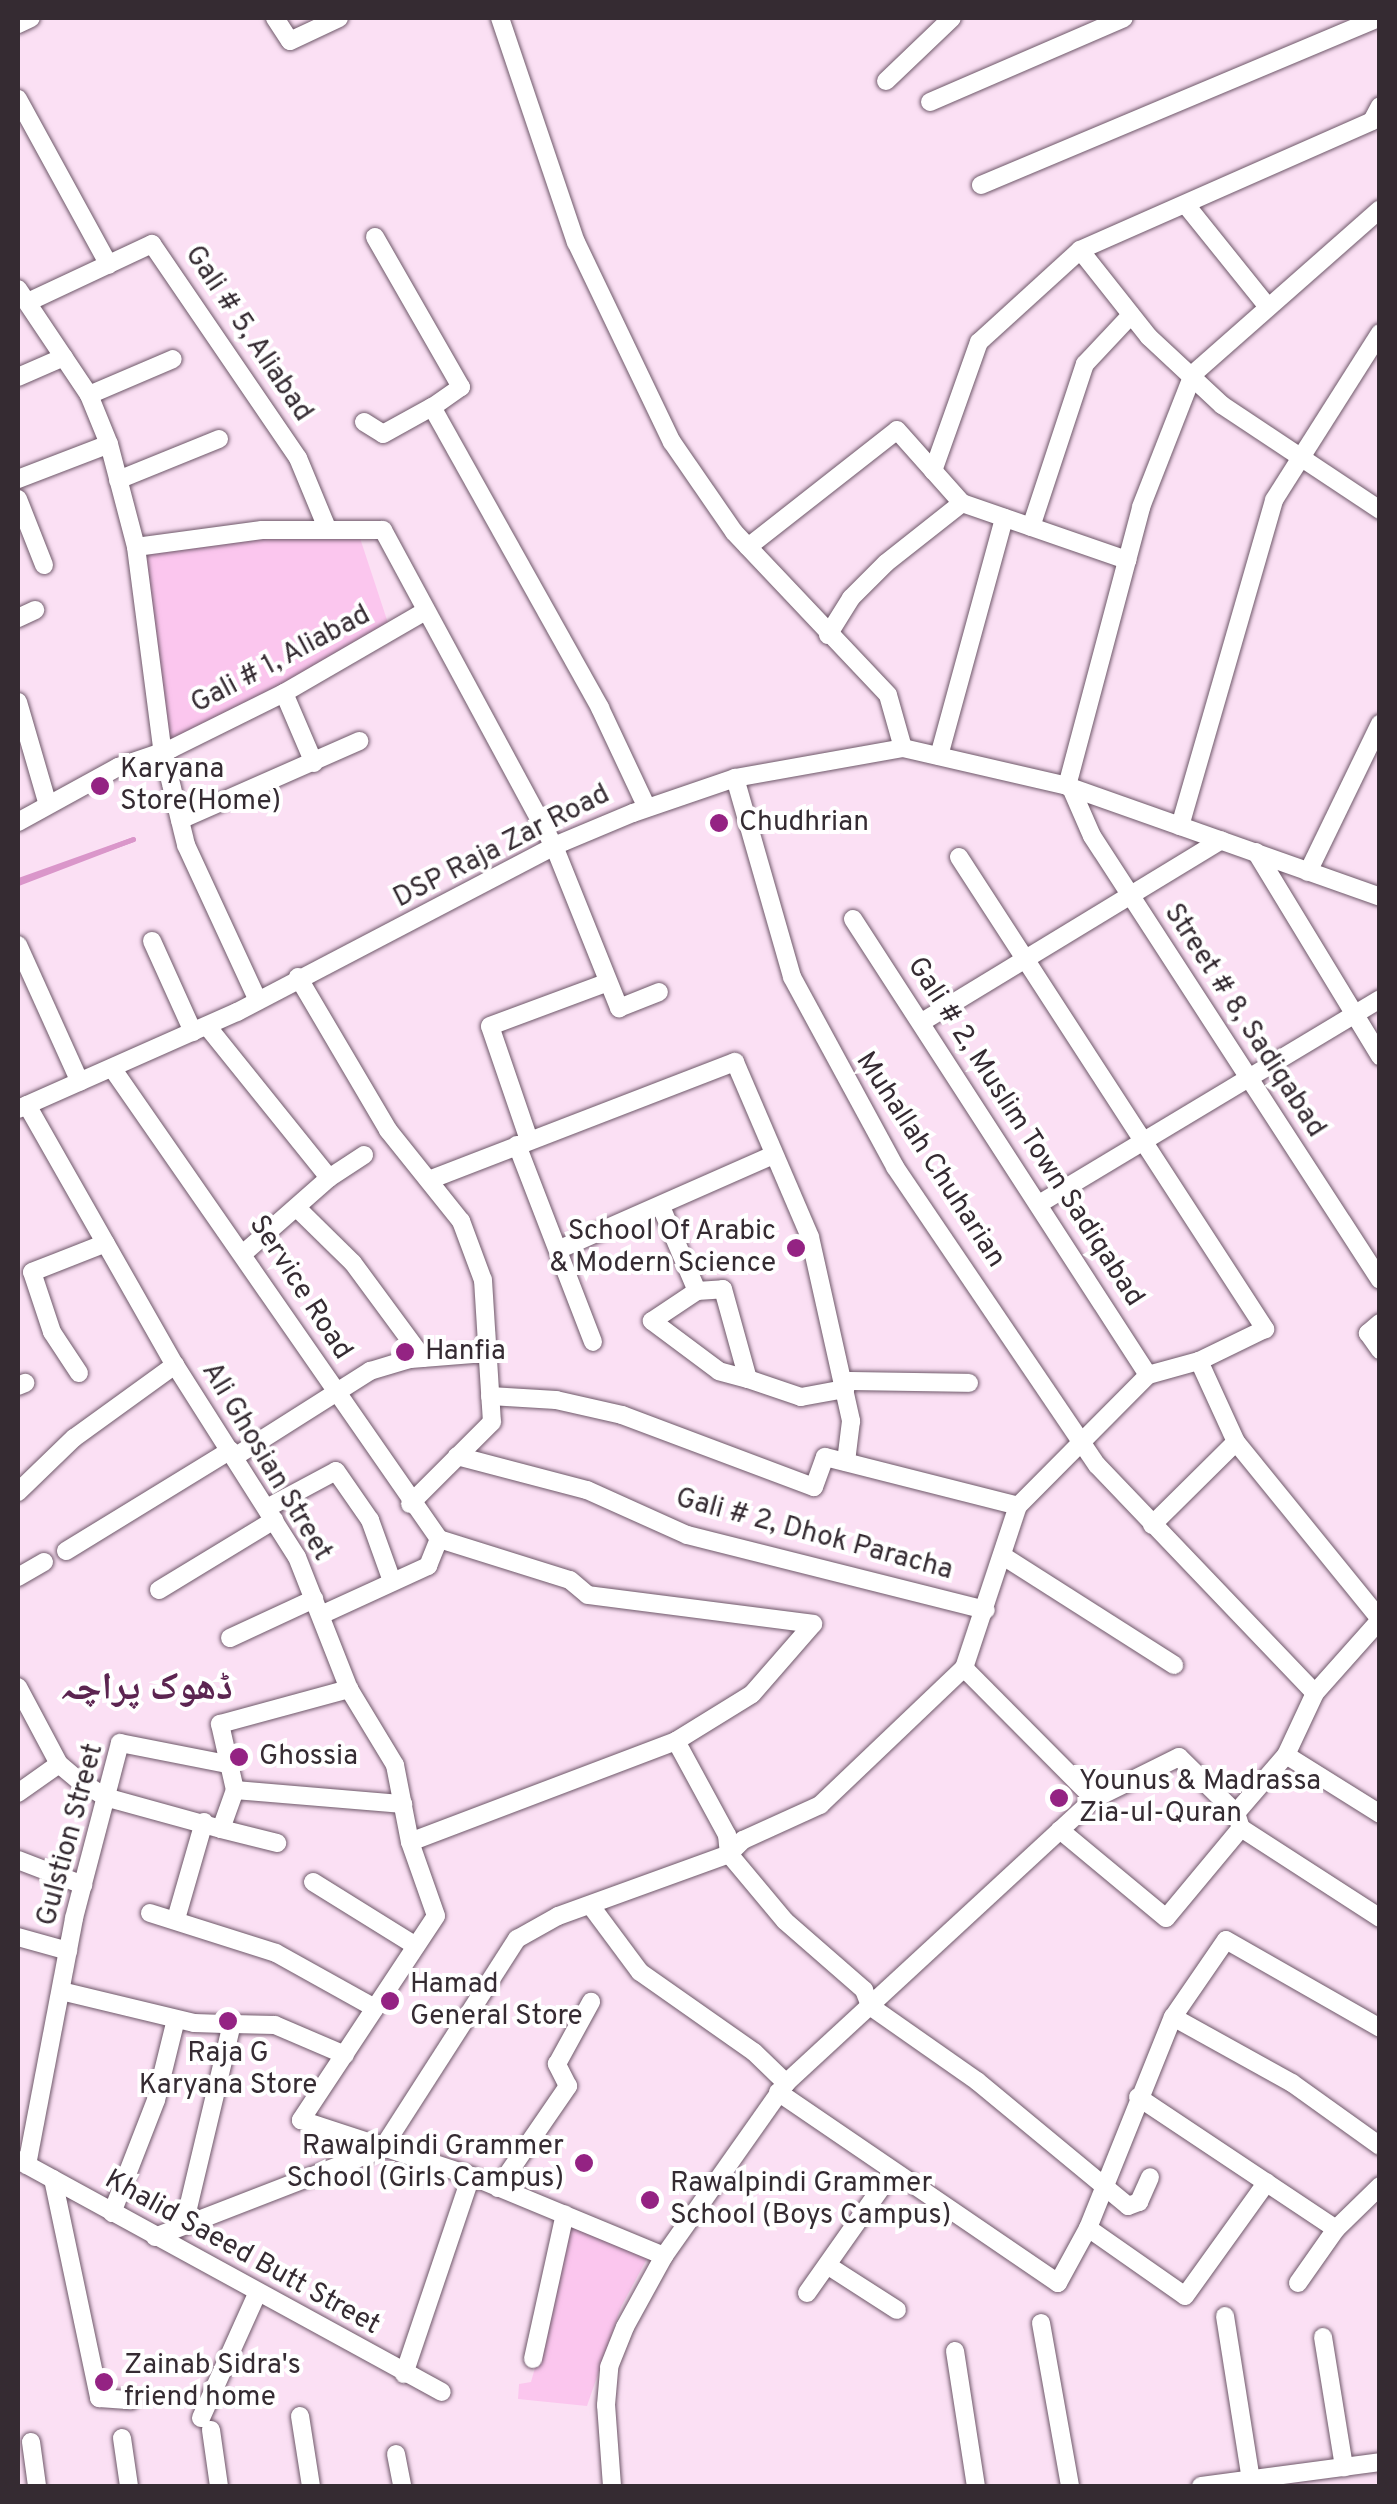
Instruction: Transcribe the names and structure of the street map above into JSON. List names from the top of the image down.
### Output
{
  "streets": {
    "street": [
      "Gali # 5, Aliabad",
      "Gali # 1, Aliabad",
      "DSP Raja Zar Road",
      "Street # 8, Sadiqabad",
      "Gali # 2, Muslim Town Sadiqabad",
      "Muhallah Chuharian",
      "Service Road",
      "Ali Ghosian Street",
      "Gali # 2, Dhok Paracha",
      "Gulstion Street",
      "Khalid Saeed Butt Street"
    ]
  },
  "crossings": [
    ["DSP Raja Zar Road", "Street # 8, Sadiqabad"],
    ["DSP Raja Zar Road", "Muhallah Chuharian"],
    ["DSP Raja Zar Road", "Service Road"],
    ["DSP Raja Zar Road", "Ali Ghosian Street"],
    ["Gulstion Street", "Khalid Saeed Butt Street"]
  ],
  "districts": ["ڈھوک پراچہ"],
  "places": [
    "Karyana Store(Home)",
    "Chudhrian",
    "School Of Arabic & Modern Science",
    "Hanfia",
    "Ghossia",
    "Younus & Madrassa Zia-ul-Quran",
    "Hamad General Store",
    "Raja G Karyana Store",
    "Rawalpindi Grammer School (Girls Campus)",
    "Rawalpindi Grammer School (Boys Campus)",
    "Zainab Sidra's friend home"
  ]
}
